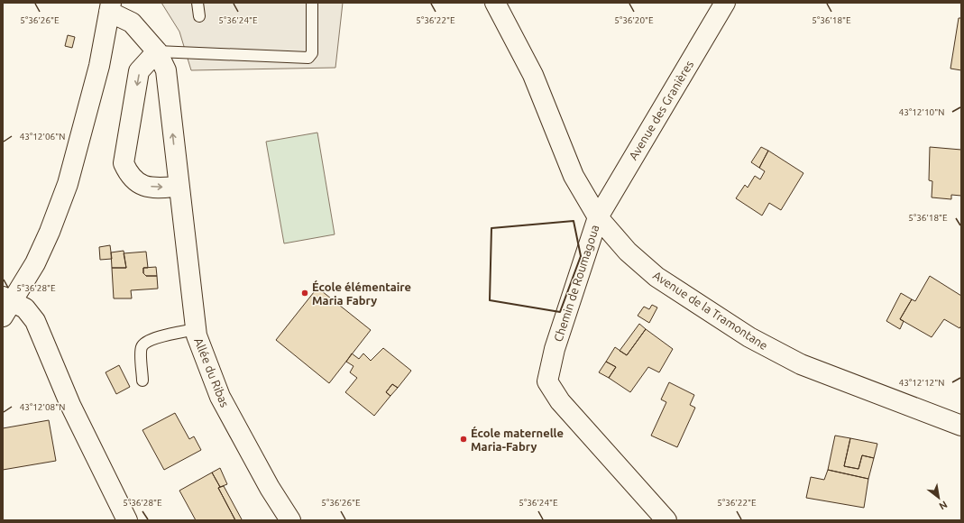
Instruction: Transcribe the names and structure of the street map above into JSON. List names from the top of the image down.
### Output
{
  "streets": {
    "street": [
      "Avenue des Granières",
      "Chemin de Roumagoua",
      "Avenue de la Tramontane",
      "Allée du Ribas"
    ]
  },
  "crossings": [
    ["Avenue des Granières", "Chemin de Roumagoua"],
    ["Avenue des Granières", "Avenue de la Tramontane"],
    ["Chemin de Roumagoua", "Avenue de la Tramontane"]
  ],
  "places": ["École élémentaire Maria Fabry", "École maternelle Maria-Fabry"],
  "north": "bottom right",
  "coordinates": [
    "5°36'26\"E",
    "5°36'24\"E",
    "5°36'22\"E",
    "5°36'20\"E",
    "5°36'18\"E",
    "43°12'10\"N",
    "43°12'06\"N",
    "5°36'28\"E",
    "43°12'12\"N",
    "43°12'08\"N"
  ]
}
